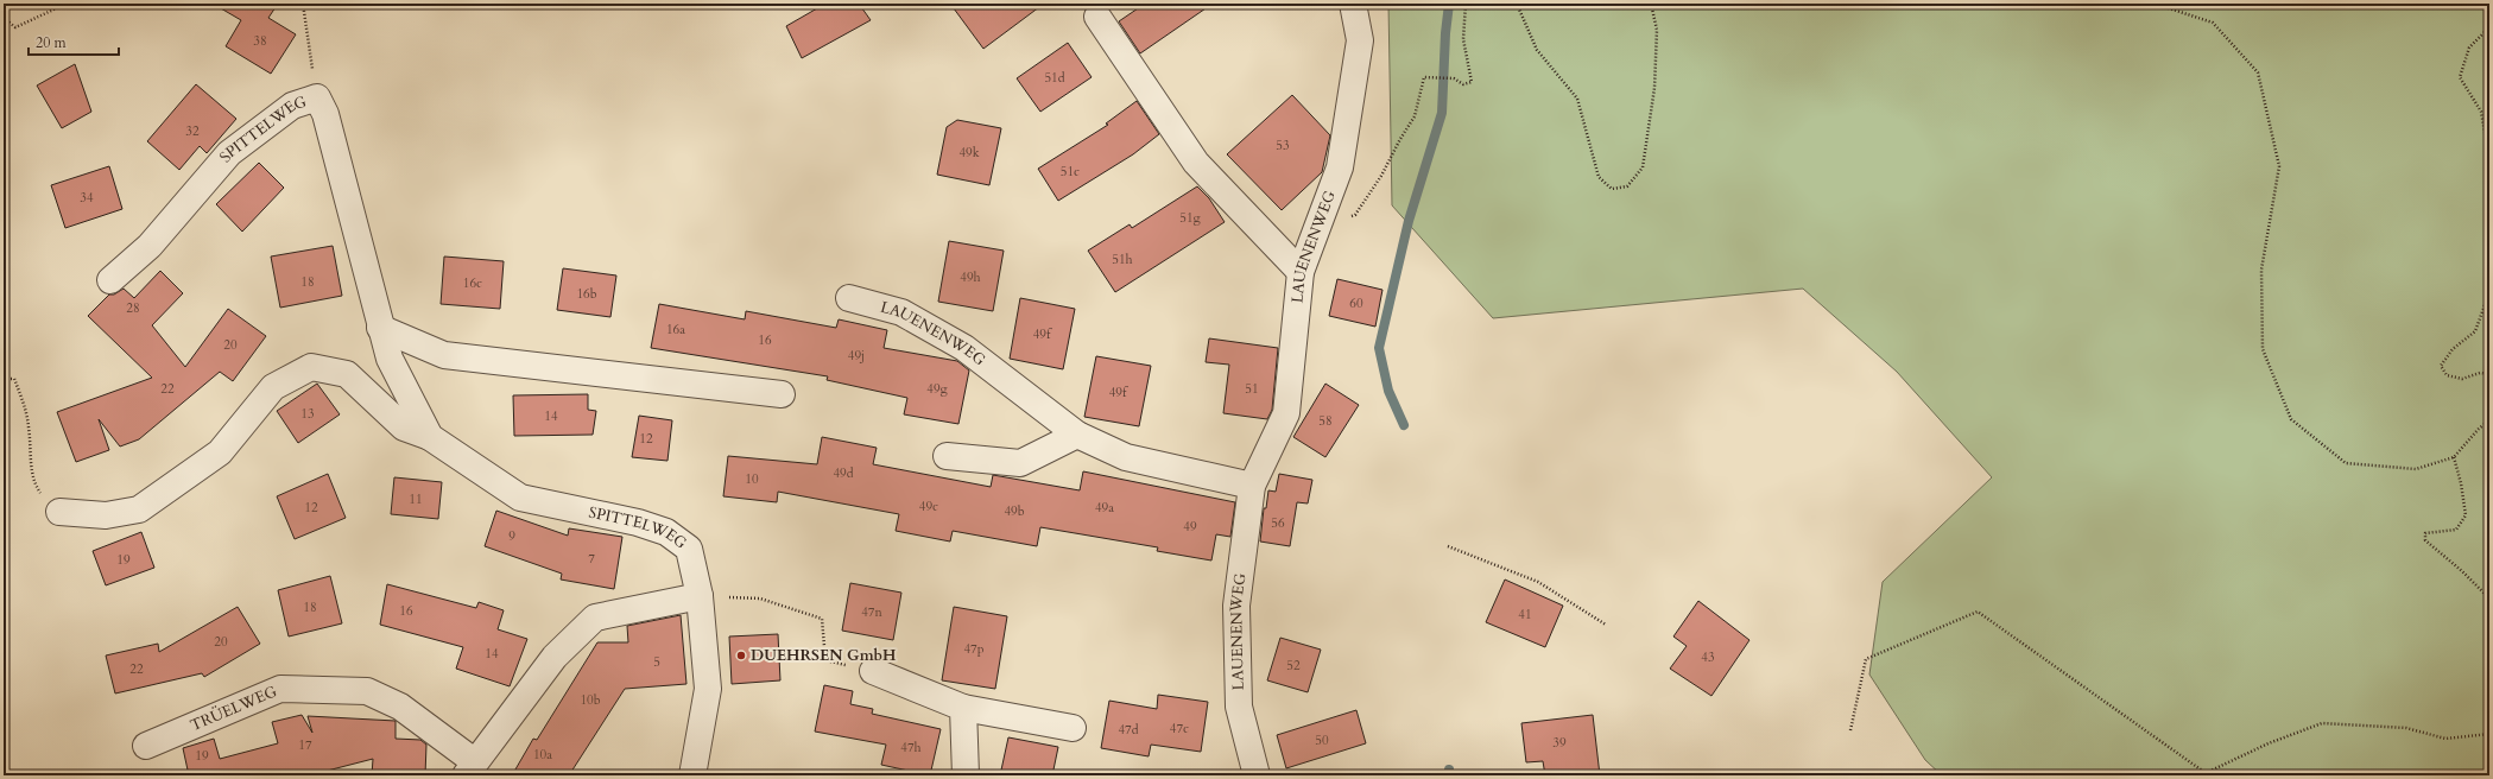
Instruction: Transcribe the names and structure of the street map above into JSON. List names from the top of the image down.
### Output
{
  "streets": {
    "street": ["SPITTELWEG", "LAUENENWEG", "TRÜELWEG"]
  },
  "crossings": [
    ["SPITTELWEG", "TRÜELWEG"]
  ],
  "places": ["DUEHRSEN GmbH"],
  "house_numbers": [
    "38",
    "51d",
    "32",
    "53",
    "49k",
    "51c",
    "34",
    "51g",
    "51h",
    "49h",
    "18",
    "16c",
    "16b",
    "60",
    "28",
    "16a",
    "49f",
    "16",
    "20",
    "49j",
    "22",
    "49g",
    "51",
    "49f",
    "13",
    "14",
    "58",
    "12",
    "49d",
    "10",
    "11",
    "49c",
    "12",
    "49a",
    "49b",
    "56",
    "49",
    "9",
    "7",
    "19",
    "18",
    "16",
    "47n",
    "41",
    "20",
    "47p",
    "14",
    "43",
    "5",
    "52",
    "22",
    "10b",
    "47c",
    "47d",
    "50",
    "39",
    "17",
    "47h",
    "10a",
    "19"
  ],
  "scale_bar": "20 m"
}
